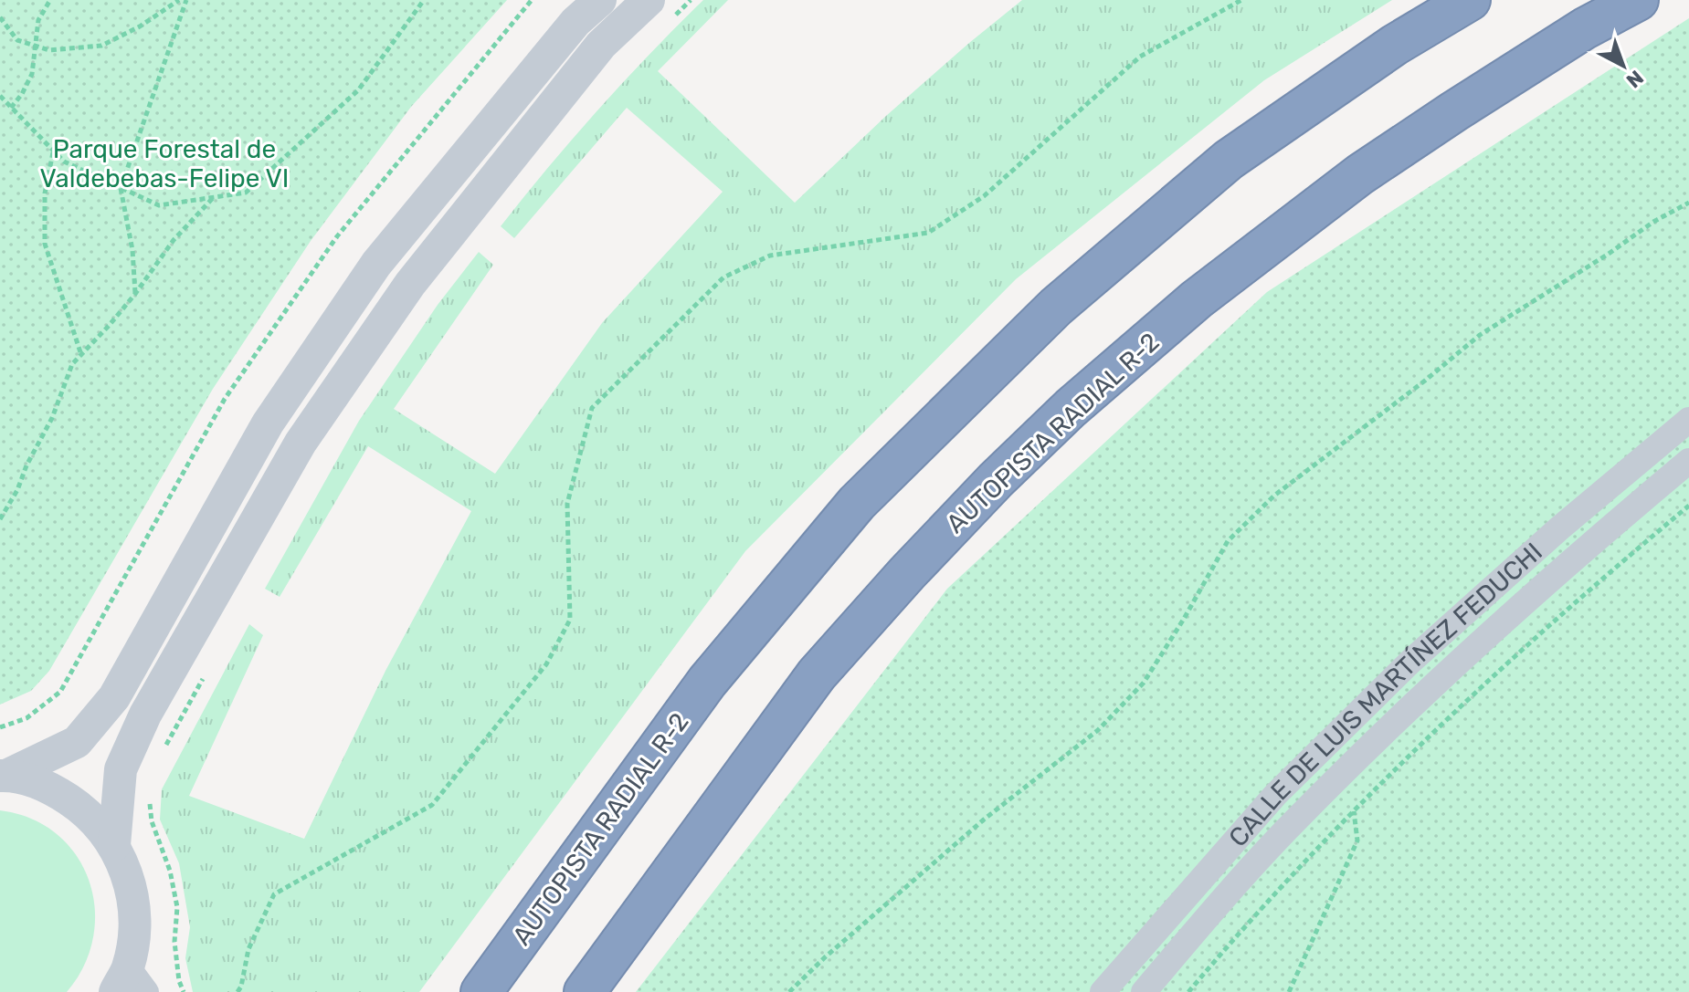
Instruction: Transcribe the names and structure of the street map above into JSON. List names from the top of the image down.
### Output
{
  "streets": {
    "highway": ["AUTOPISTA RADIAL R-2"],
    "street": ["CALLE DE LUIS MARTÍNEZ FEDUCHI"]
  },
  "parks": ["Parque Forestal de Valdebebas-Felipe VI"],
  "north": "bottom right"
}
